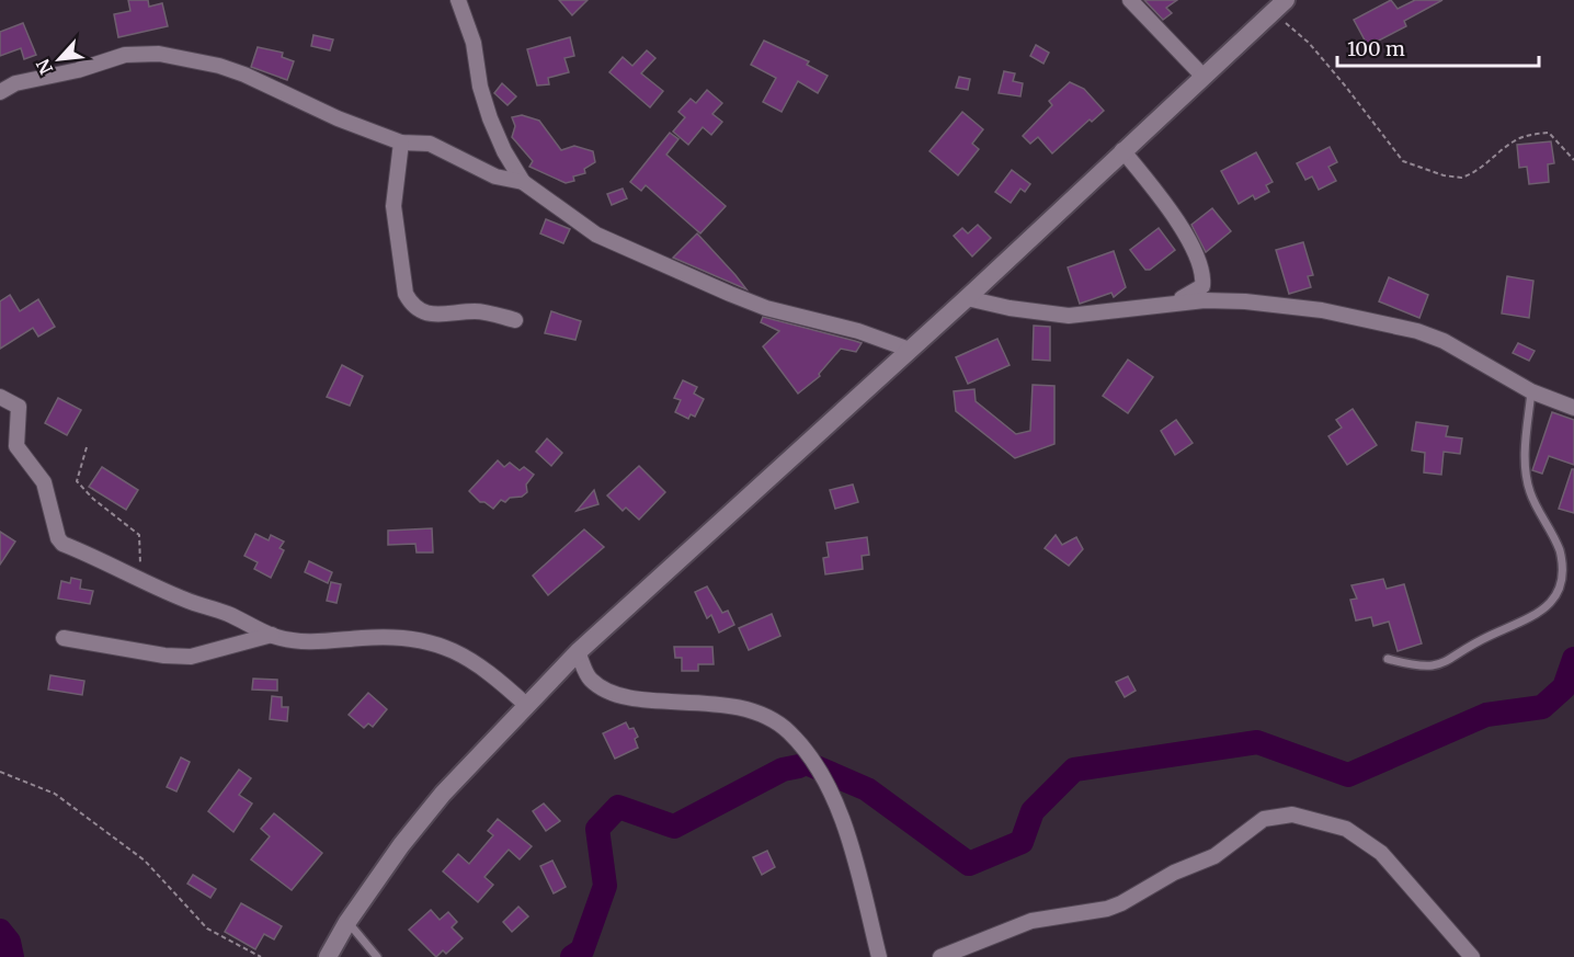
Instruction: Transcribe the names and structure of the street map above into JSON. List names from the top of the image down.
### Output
{
  "scale_bar": "100 m",
  "north": "bottom left"
}
